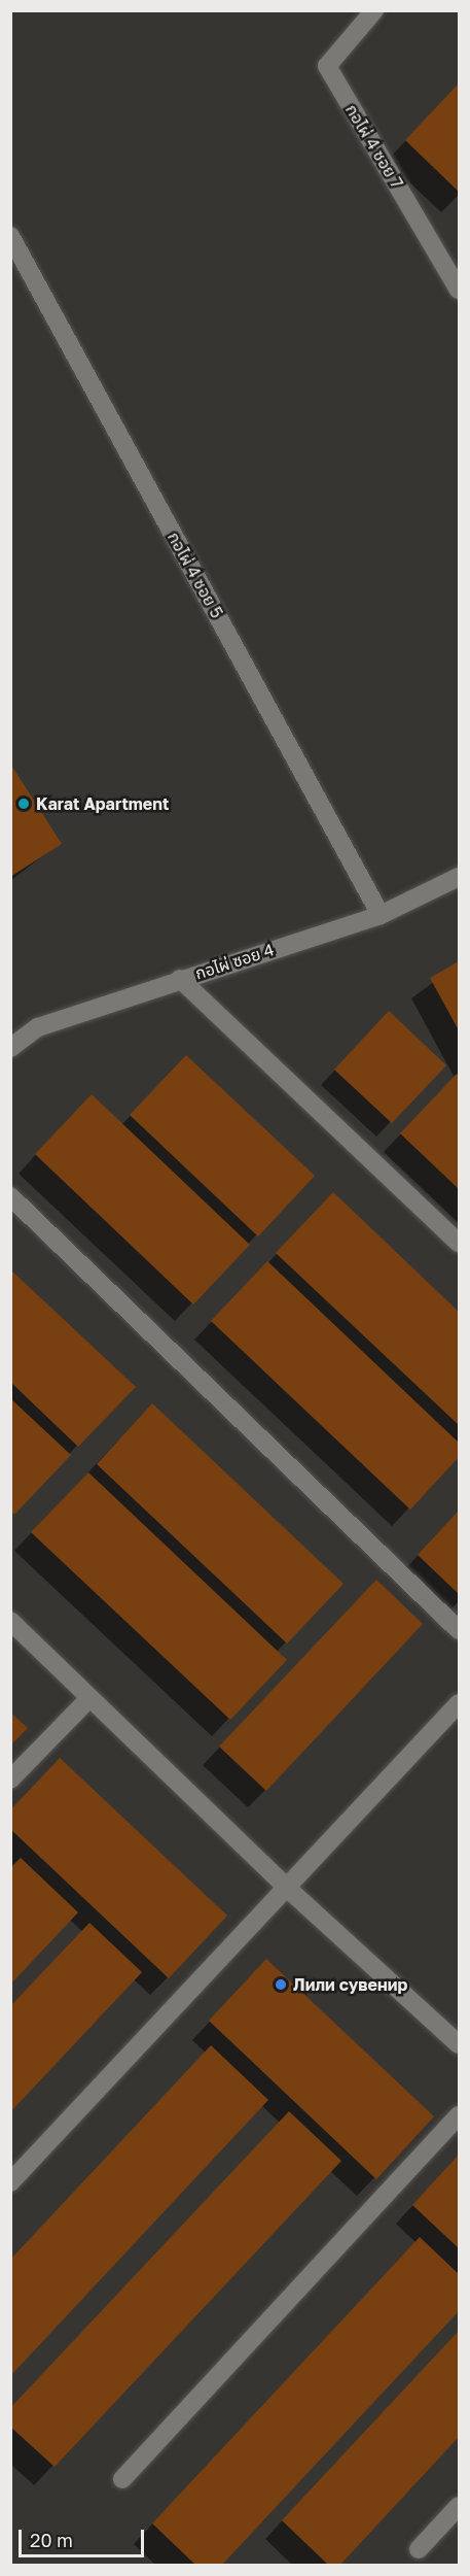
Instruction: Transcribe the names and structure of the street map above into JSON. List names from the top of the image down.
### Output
{
  "streets": {
    "street": ["กอไผ่ 4 ซอย 7", "กอไผ่ 4 ซอย 5", "กอไผ่ ซอย 4"]
  },
  "crossings": [
    ["กอไผ่ 4 ซอย 5", "กอไผ่ ซอย 4"]
  ],
  "places": ["Karat Apartment", "Лили сувенир"],
  "scale_bar": "20 m"
}
